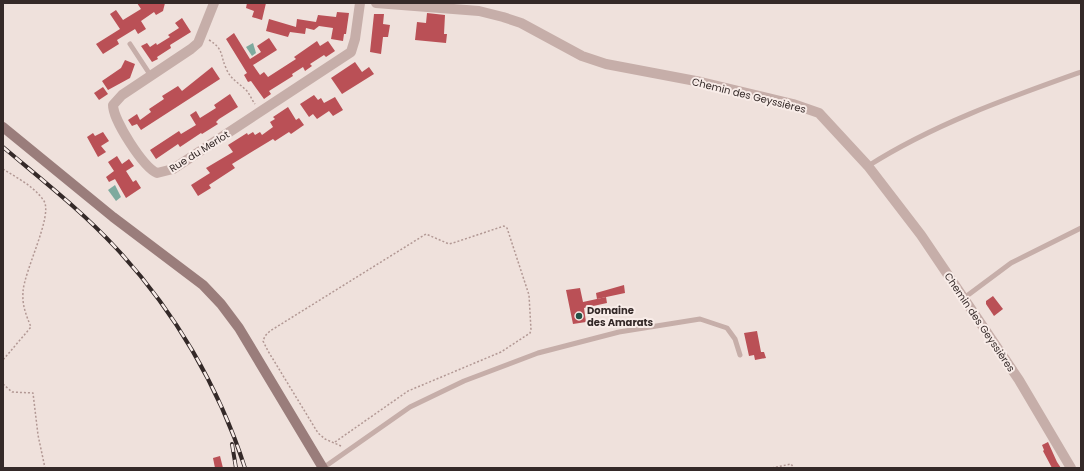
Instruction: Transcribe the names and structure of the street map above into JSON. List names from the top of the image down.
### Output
{
  "streets": {
    "street": ["Chemin des Geyssières", "Rue du Merlot"]
  },
  "places": ["Domaine des Amarats"]
}
